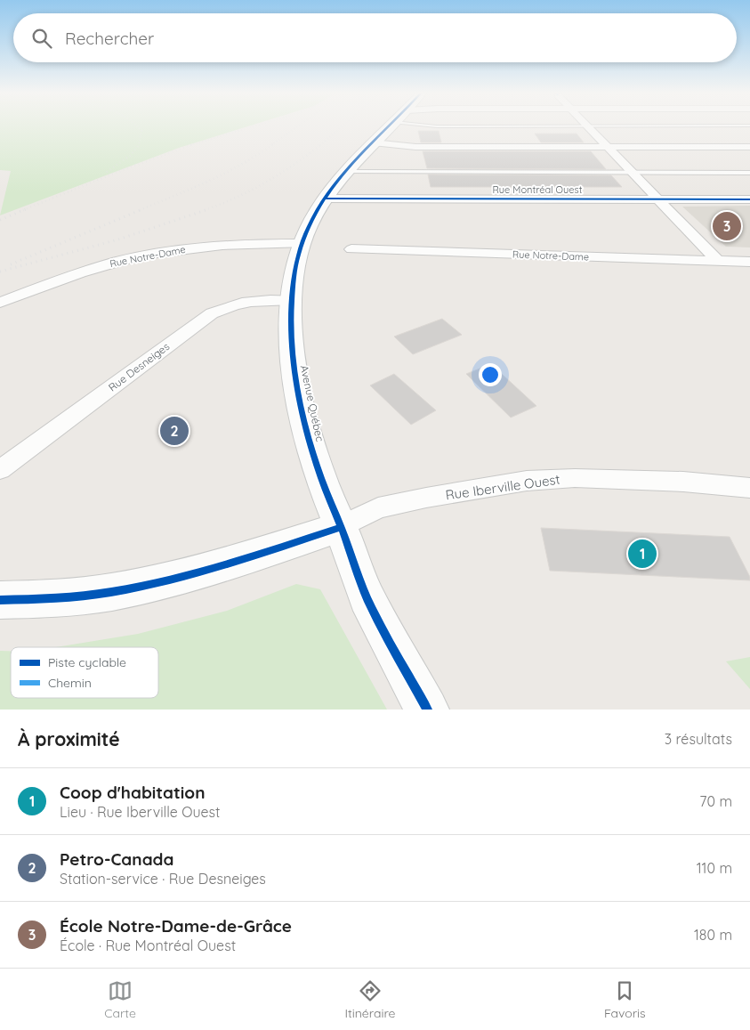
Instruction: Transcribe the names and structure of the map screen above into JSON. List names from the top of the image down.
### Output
{
  "streets": {
    "main road": ["Avenue Québec"],
    "street": [
      "Rue Montréal Ouest",
      "Rue Notre-Dame",
      "Rue Desneiges",
      "Rue Iberville Ouest"
    ]
  },
  "crossings": [
    ["Rue Montréal Ouest", "Avenue Québec"],
    ["Rue Notre-Dame", "Avenue Québec"],
    ["Rue Desneiges", "Avenue Québec"],
    ["Avenue Québec", "Rue Iberville Ouest"]
  ],
  "legend": ["Piste cyclable", "Chemin"],
  "page": {
    "search": "Rechercher",
    "pins": ["3", "2", "1"],
    "heading": ["À proximité", "3 résultats"],
    "list": [
      {
        "mark": "1",
        "name": "Coop d'habitation",
        "note": "Lieu · Rue Iberville Ouest",
        "value": "70 m"
      },
      {
        "mark": "2",
        "name": "Petro-Canada",
        "note": "Station-service · Rue Desneiges",
        "value": "110 m"
      },
      {
        "mark": "3",
        "name": "École Notre-Dame-de-Grâce",
        "note": "École · Rue Montréal Ouest",
        "value": "180 m"
      }
    ],
    "nav": ["Carte", "Itinéraire", "Favoris"]
  }
}
